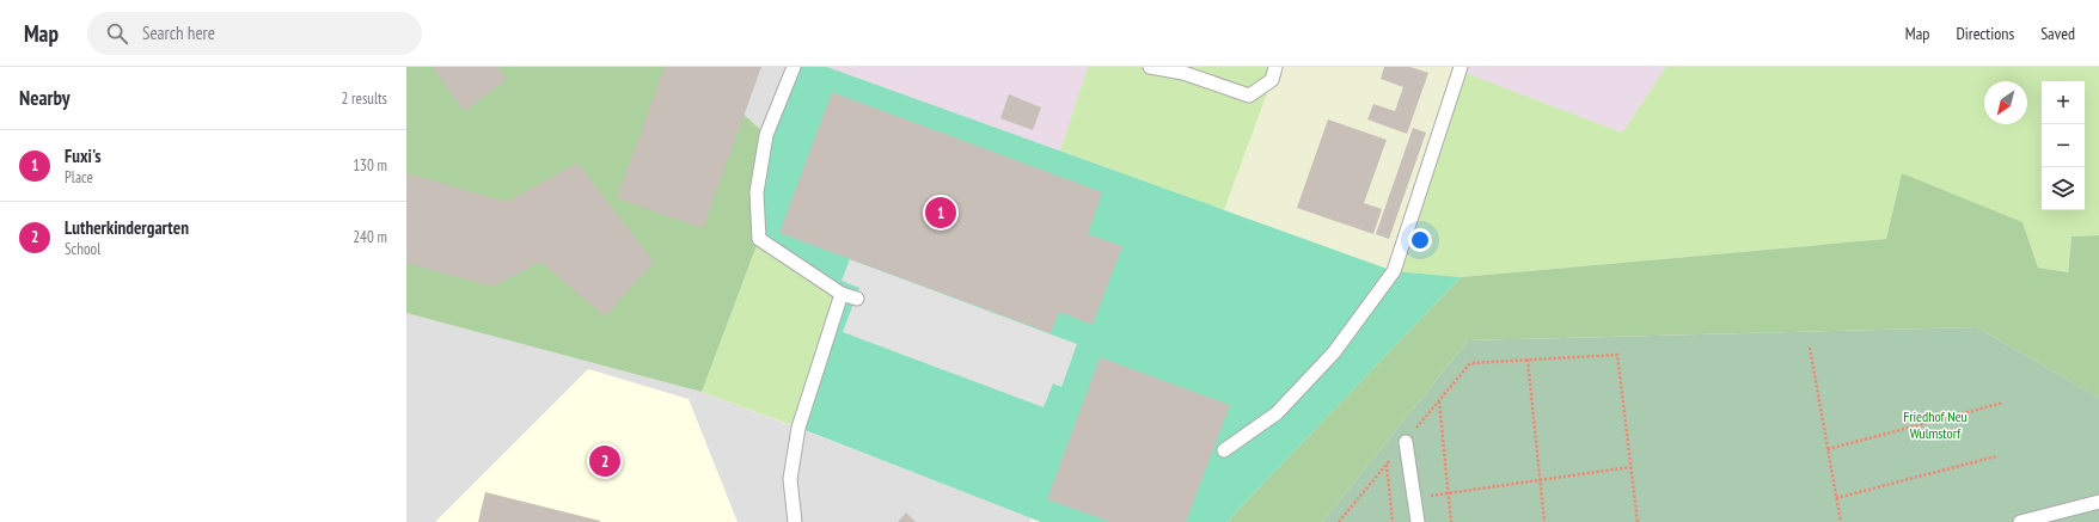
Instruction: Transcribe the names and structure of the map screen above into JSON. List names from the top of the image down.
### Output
{
  "parks": ["Friedhof Neu Wulmstorf"],
  "north": "bottom left",
  "page": {
    "header": "Map",
    "search": "Search here",
    "nav": ["Map", "Directions", "Saved"],
    "heading": ["Nearby", "2 results"],
    "map_buttons": ["+", "−"],
    "list": [
      {
        "mark": "1",
        "name": "Fuxi's",
        "note": "Place",
        "value": "130 m"
      },
      {
        "mark": "2",
        "name": "Lutherkindergarten",
        "note": "School",
        "value": "240 m"
      }
    ],
    "pins": ["1", "2"]
  }
}
